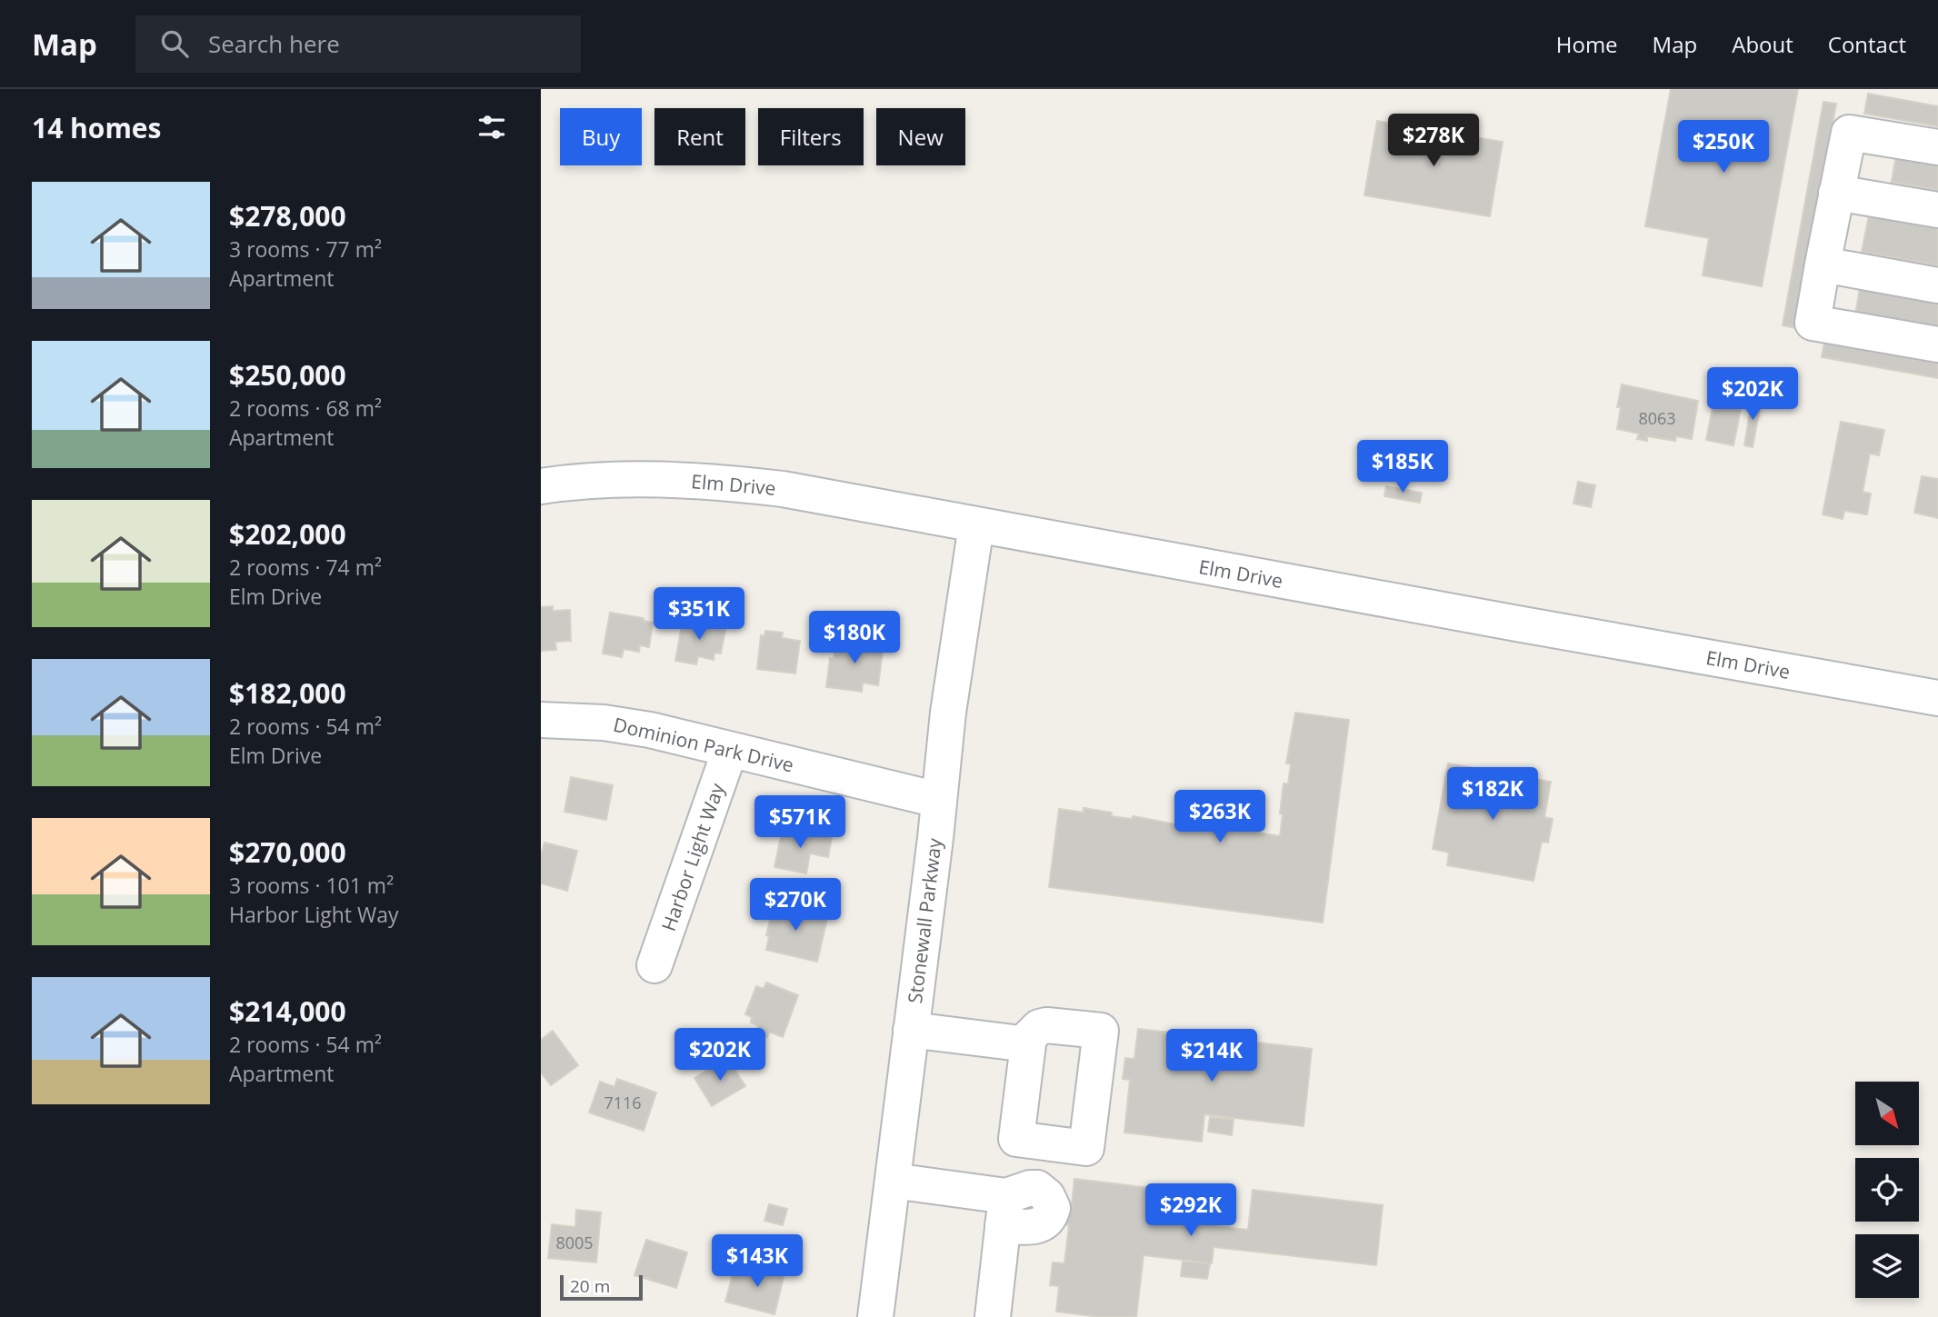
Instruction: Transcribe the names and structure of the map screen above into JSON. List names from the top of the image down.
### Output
{
  "streets": {
    "street": [
      "Elm Drive",
      "Dominion Park Drive",
      "Harbor Light Way",
      "Stonewall Parkway"
    ]
  },
  "crossings": [
    ["Elm Drive", "Stonewall Parkway"],
    ["Dominion Park Drive", "Harbor Light Way"],
    ["Dominion Park Drive", "Stonewall Parkway"]
  ],
  "house_numbers": ["8063", "7116", "8005"],
  "scale_bar": "20 m",
  "north": "bottom right",
  "page": {
    "header": "Map",
    "search": "Search here",
    "nav": [
      "Home",
      "Map",
      "About",
      "Contact"
    ],
    "heading": "14 homes",
    "chip": [
      "Buy",
      "Rent",
      "Filters",
      "New"
    ],
    "price": [
      "$278K",
      "$250K",
      "$202K",
      "$185K",
      "$351K",
      "$180K",
      "$182K",
      "$263K",
      "$571K",
      "$270K",
      "$202K",
      "$214K",
      "$292K",
      "$143K"
    ],
    "list": [
      {
        "name": "$278,000",
        "note": "3 rooms · 77 m² · Apartment"
      },
      {
        "name": "$250,000",
        "note": "2 rooms · 68 m² · Apartment"
      },
      {
        "name": "$202,000",
        "note": "2 rooms · 74 m² · Elm Drive"
      },
      {
        "name": "$182,000",
        "note": "2 rooms · 54 m² · Elm Drive"
      },
      {
        "name": "$270,000",
        "note": "3 rooms · 101 m² · Harbor Light Way"
      },
      {
        "name": "$214,000",
        "note": "2 rooms · 54 m² · Apartment"
      }
    ],
    "scale": "20 m"
  }
}
